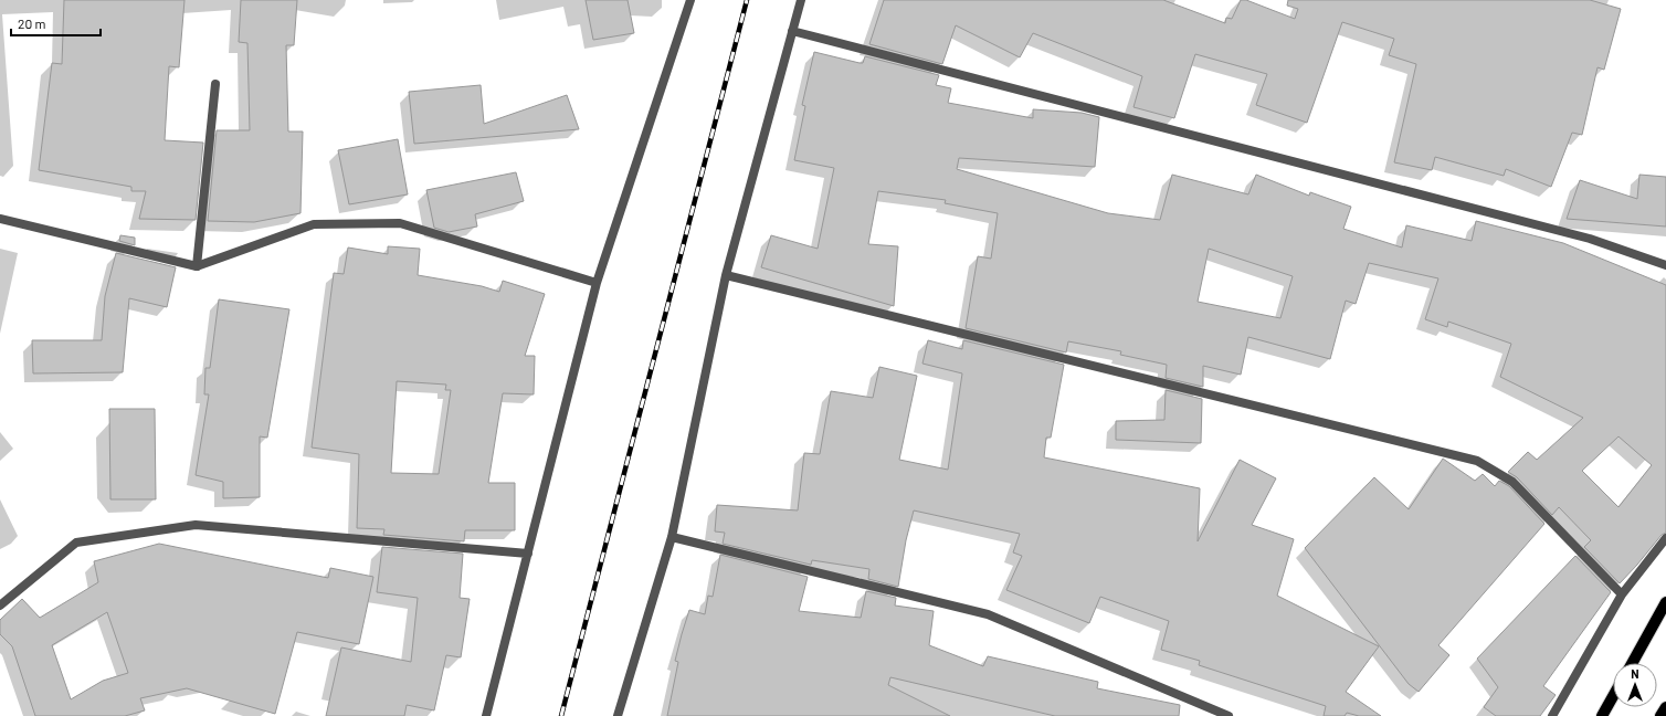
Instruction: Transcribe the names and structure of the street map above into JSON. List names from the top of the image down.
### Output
{
  "scale_bar": "20 m",
  "north": "top"
}
